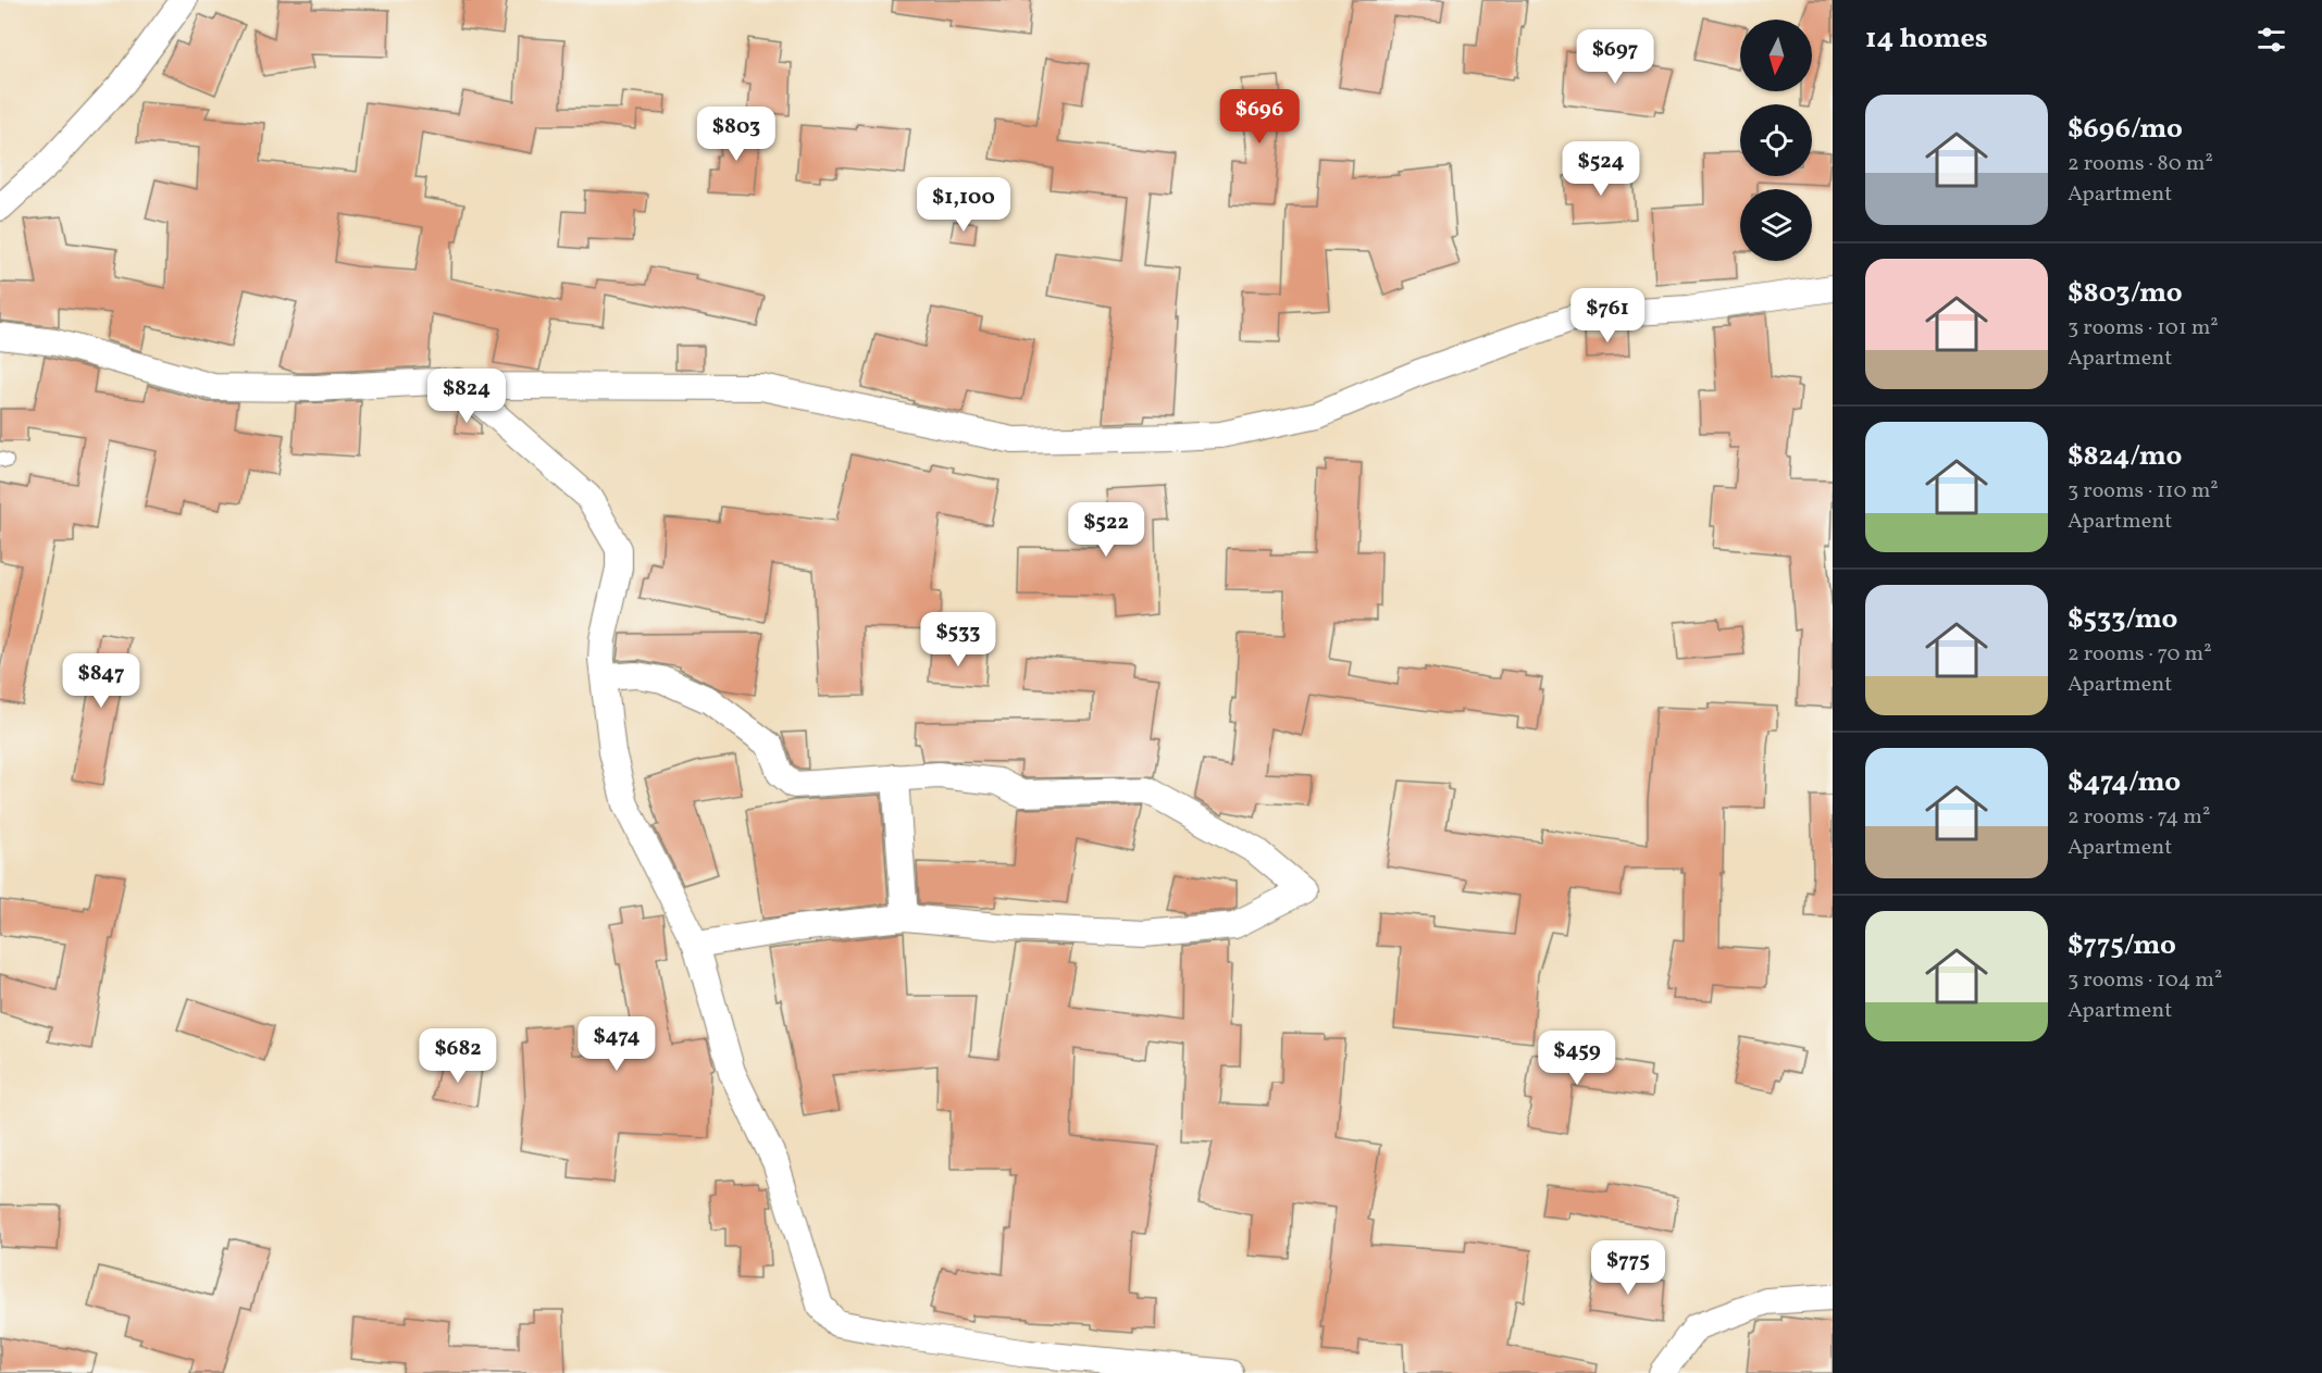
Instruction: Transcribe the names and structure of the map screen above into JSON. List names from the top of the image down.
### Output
{
  "north": "bottom",
  "page": {
    "heading": "14 homes",
    "price": [
      "$697",
      "$696",
      "$803",
      "$524",
      "$1,100",
      "$761",
      "$824",
      "$522",
      "$533",
      "$847",
      "$474",
      "$682",
      "$459",
      "$775"
    ],
    "list": [
      {
        "name": "$696/mo",
        "note": "2 rooms · 80 m² · Apartment"
      },
      {
        "name": "$803/mo",
        "note": "3 rooms · 101 m² · Apartment"
      },
      {
        "name": "$824/mo",
        "note": "3 rooms · 110 m² · Apartment"
      },
      {
        "name": "$533/mo",
        "note": "2 rooms · 70 m² · Apartment"
      },
      {
        "name": "$474/mo",
        "note": "2 rooms · 74 m² · Apartment"
      },
      {
        "name": "$775/mo",
        "note": "3 rooms · 104 m² · Apartment"
      }
    ]
  }
}
